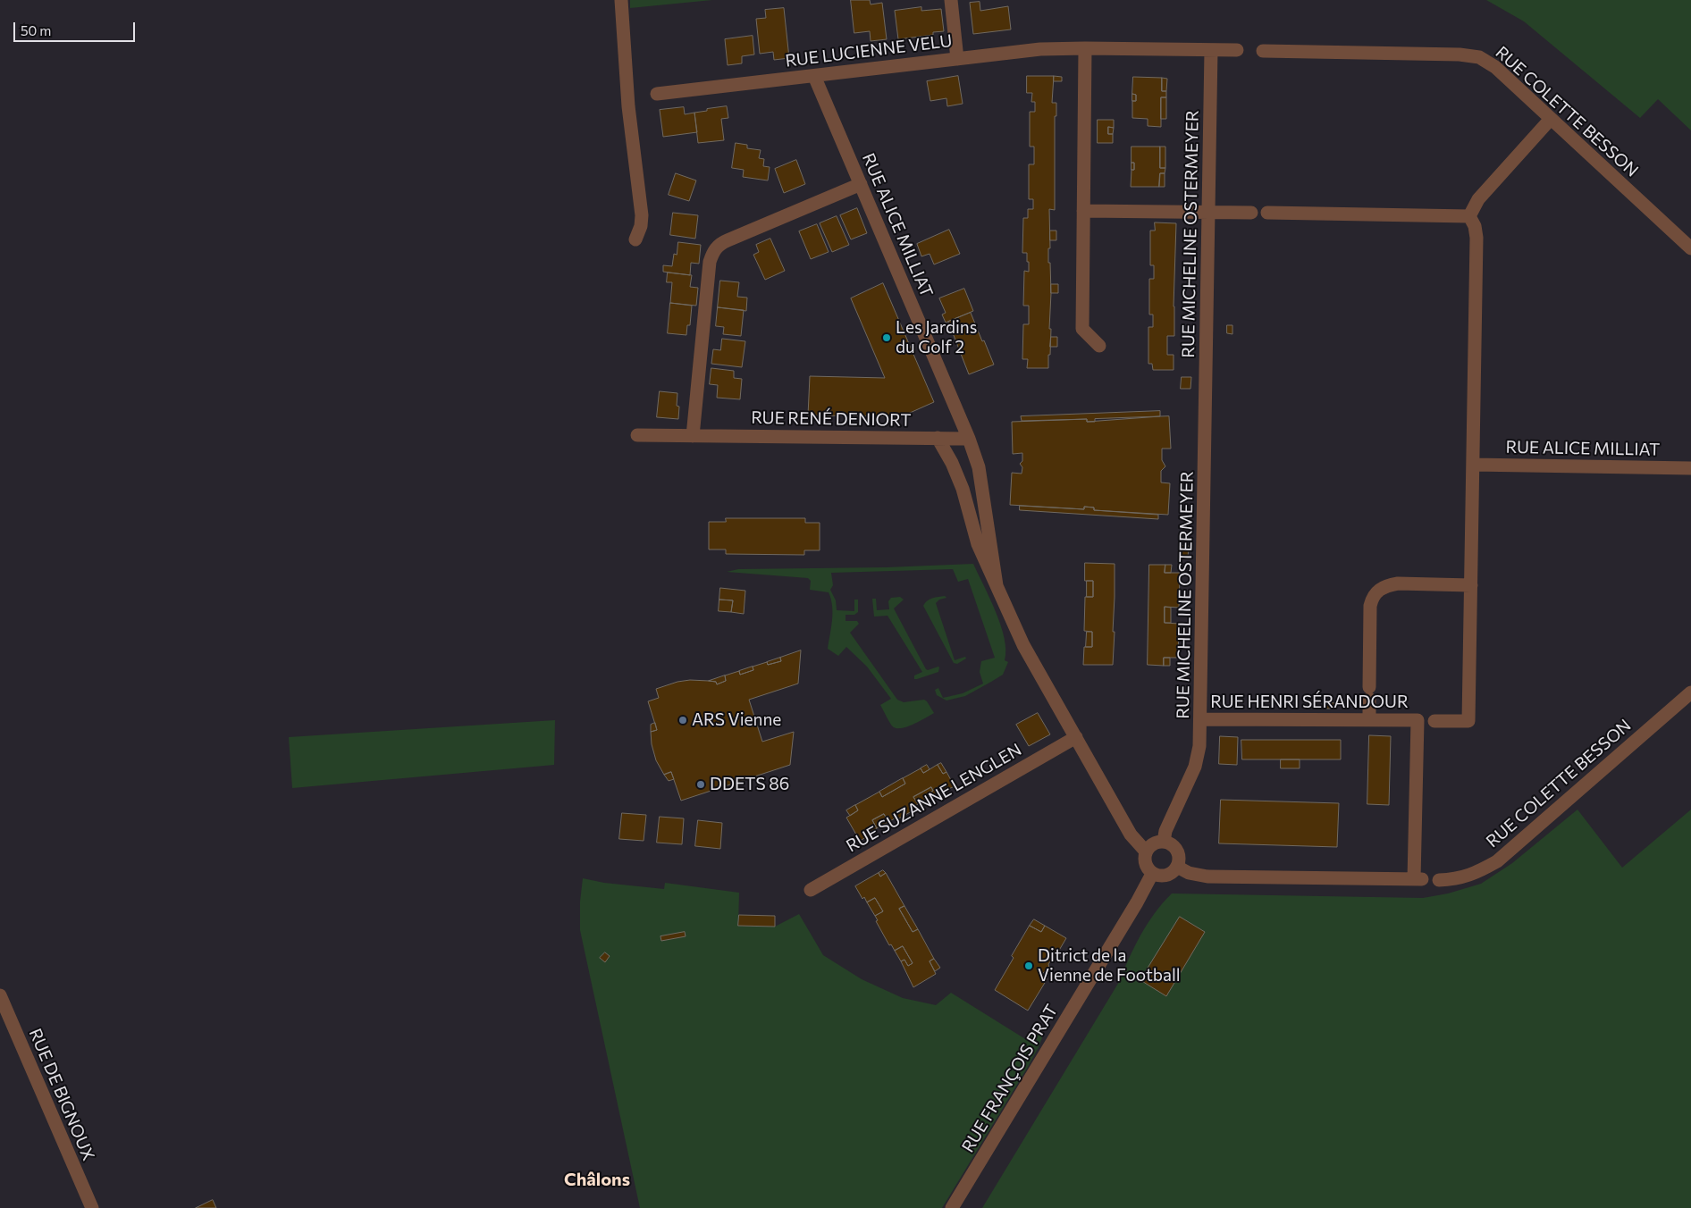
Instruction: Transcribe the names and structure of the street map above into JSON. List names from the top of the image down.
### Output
{
  "streets": {
    "street": [
      "RUE LUCIENNE VELU",
      "RUE COLETTE BESSON",
      "RUE ALICE MILLIAT",
      "RUE MICHELINE OSTERMEYER",
      "RUE RENÉ DENIORT",
      "RUE HENRI SÉRANDOUR",
      "RUE SUZANNE LENGLEN",
      "RUE FRANÇOIS PRAT",
      "RUE DE BIGNOUX"
    ]
  },
  "crossings": [
    ["RUE LUCIENNE VELU", "RUE ALICE MILLIAT"],
    ["RUE ALICE MILLIAT", "RUE RENÉ DENIORT"],
    ["RUE MICHELINE OSTERMEYER", "RUE HENRI SÉRANDOUR"],
    ["RUE MICHELINE OSTERMEYER", "RUE FRANÇOIS PRAT"],
    ["RUE HENRI SÉRANDOUR", "RUE FRANÇOIS PRAT"]
  ],
  "districts": ["Châlons"],
  "places": [
    "Les Jardins du Golf 2",
    "ARS Vienne",
    "DDETS 86",
    "Ditrict de la Vienne de Football"
  ],
  "scale_bar": "50 m"
}
